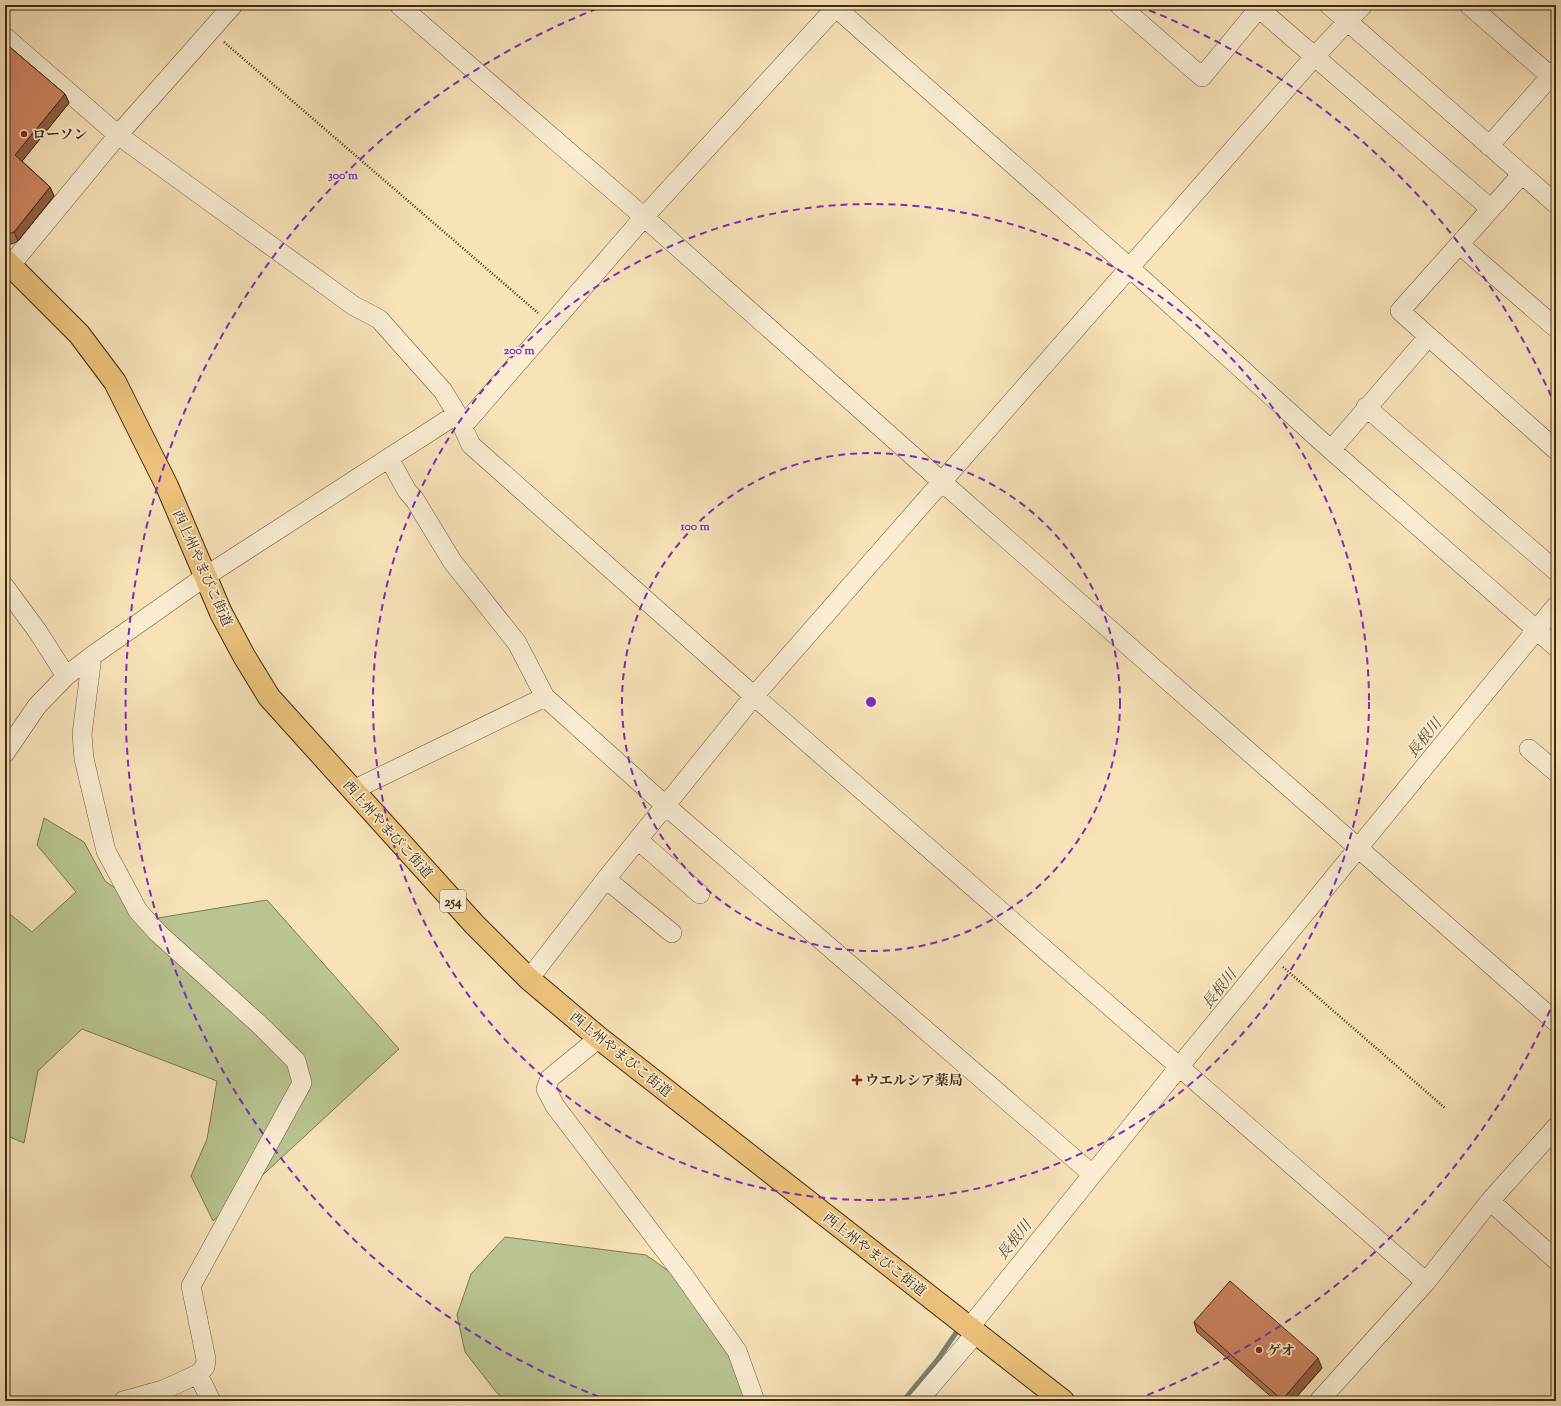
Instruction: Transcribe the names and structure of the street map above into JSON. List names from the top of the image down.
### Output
{
  "streets": {
    "highway": ["西上州やまびこ街道", "254"]
  },
  "water": ["長根川"],
  "places": {
    "other": ["ローソン", "ゲオ"],
    "health": ["ウエルシア薬局"]
  },
  "rings": ["300 m", "200 m", "100 m"]
}
